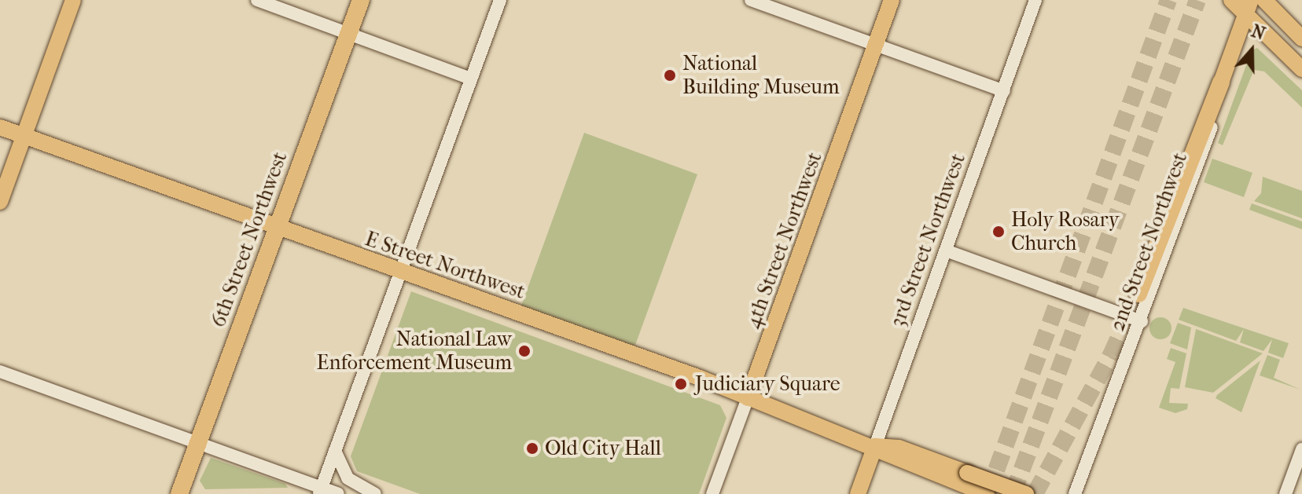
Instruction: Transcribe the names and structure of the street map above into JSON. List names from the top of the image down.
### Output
{
  "streets": {
    "highway": ["6th Street Northwest"],
    "main road": [
      "4th Street Northwest",
      "3rd Street Northwest",
      "2nd Street Northwest",
      "E Street Northwest"
    ]
  },
  "crossings": [
    ["6th Street Northwest", "E Street Northwest"],
    ["4th Street Northwest", "E Street Northwest"],
    ["3rd Street Northwest", "E Street Northwest"]
  ],
  "places": [
    "National Building Museum",
    "Holy Rosary Church",
    "National Law Enforcement Museum",
    "Judiciary Square",
    "Old City Hall"
  ],
  "north": "top"
}
